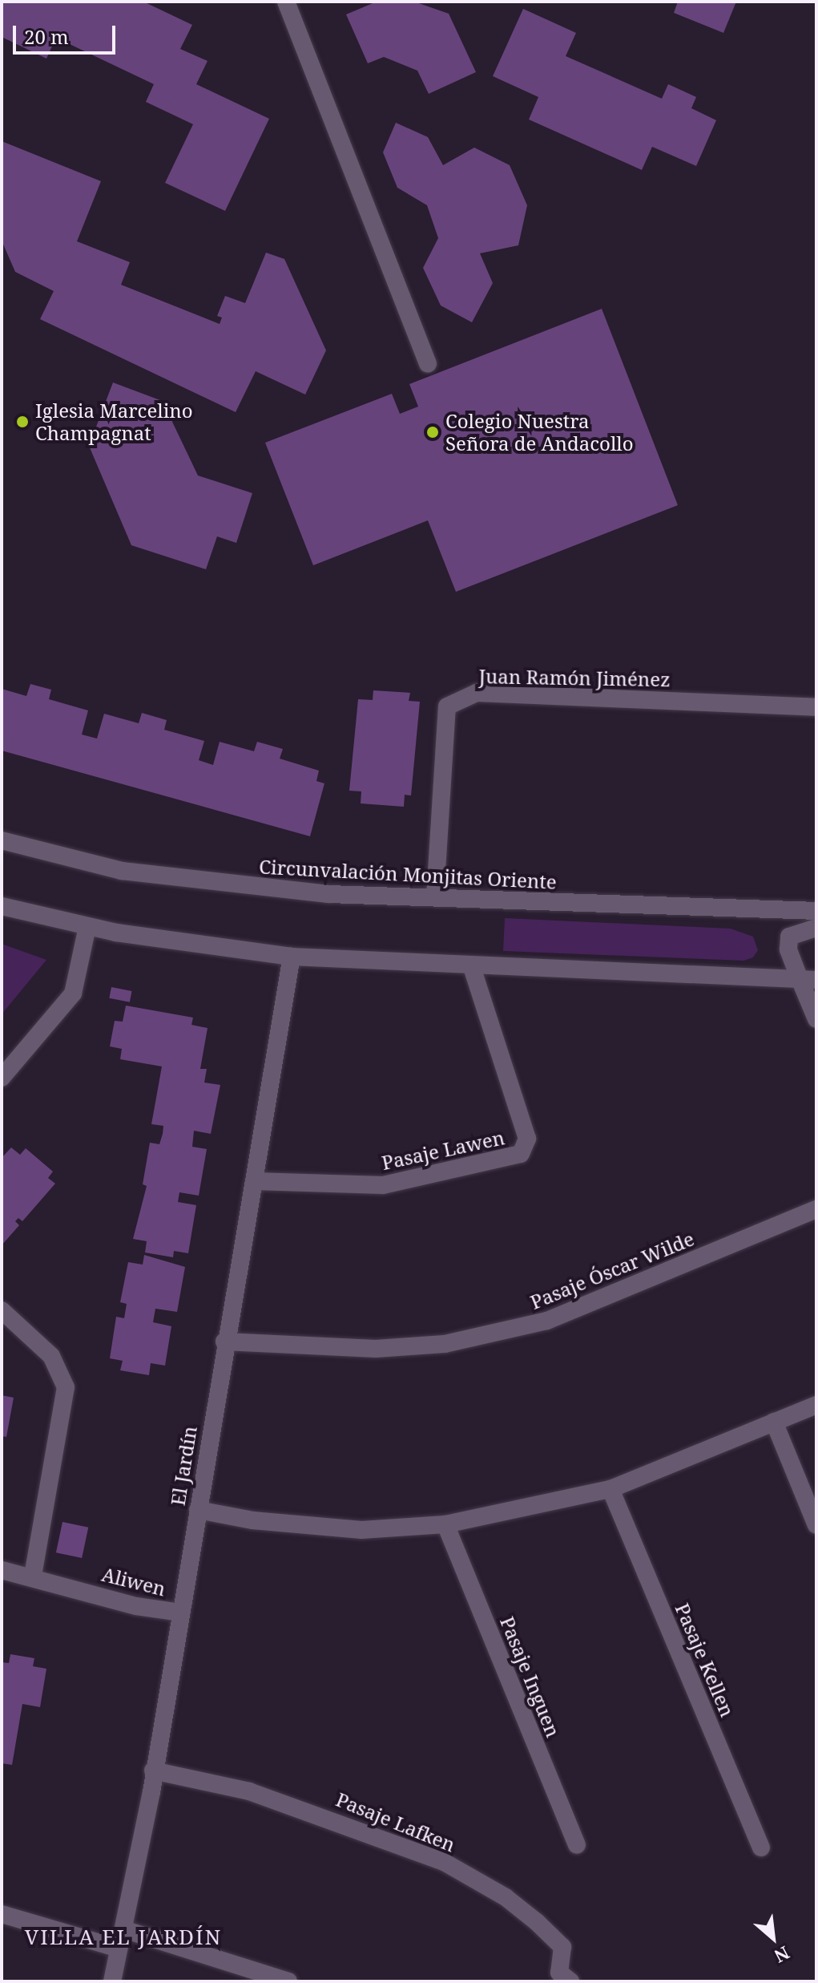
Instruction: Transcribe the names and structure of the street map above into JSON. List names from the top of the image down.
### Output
{
  "streets": {
    "street": [
      "Juan Ramón Jiménez",
      "Circunvalación Monjitas Oriente",
      "Pasaje Lawen",
      "Pasaje Óscar Wilde",
      "El Jardín",
      "Aliwen",
      "Pasaje Kellen",
      "Pasaje Inguen",
      "Pasaje Lafken"
    ]
  },
  "crossings": [
    ["Juan Ramón Jiménez", "Circunvalación Monjitas Oriente"],
    ["Pasaje Lawen", "El Jardín"],
    ["Pasaje Óscar Wilde", "El Jardín"],
    ["El Jardín", "Aliwen"],
    ["El Jardín", "Pasaje Lafken"]
  ],
  "districts": ["VILLA EL JARDÍN"],
  "places": ["Iglesia Marcelino Champagnat", "Colegio Nuestra Señora de Andacollo"],
  "scale_bar": "20 m",
  "north": "bottom right"
}
